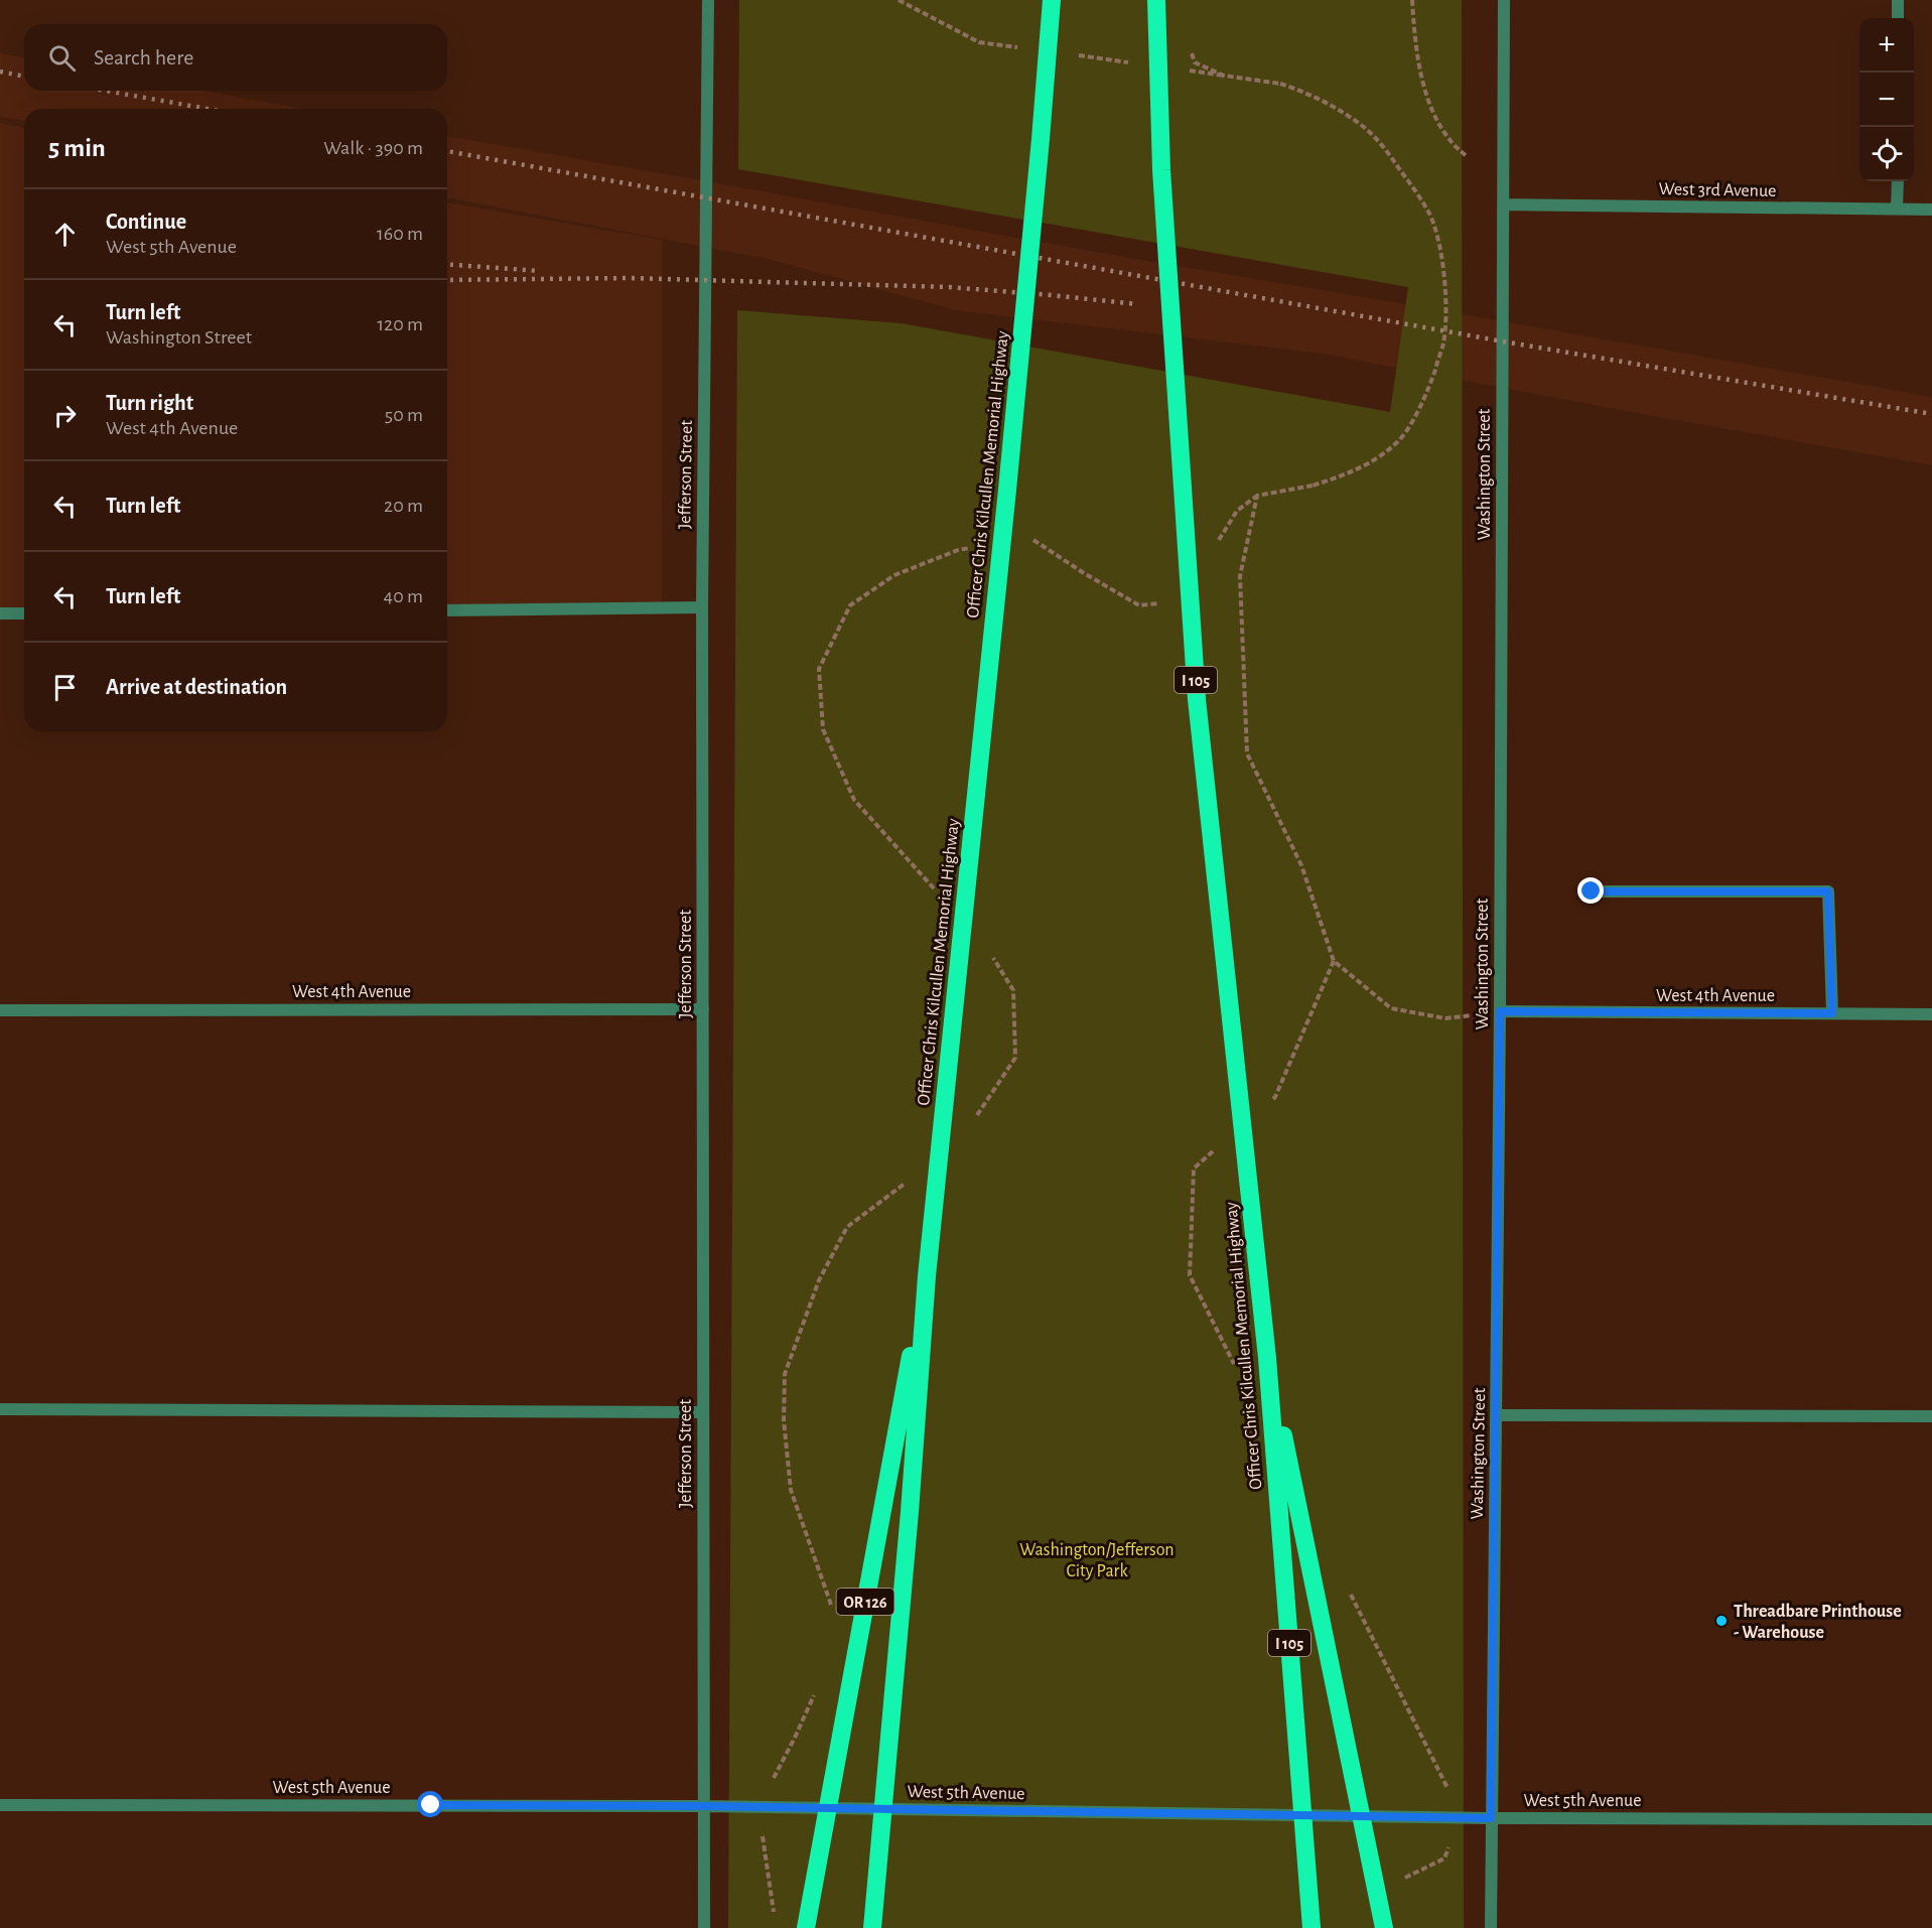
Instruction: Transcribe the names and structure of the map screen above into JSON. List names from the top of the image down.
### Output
{
  "streets": {
    "highway": ["Officer Chris Kilcullen Memorial Highway", "I 105", "OR 126"],
    "street": [
      "West 3rd Avenue",
      "Jefferson Street",
      "Washington Street",
      "West 4th Avenue",
      "West 5th Avenue"
    ]
  },
  "crossings": [
    ["West 3rd Avenue", "Washington Street"],
    ["Jefferson Street", "West 4th Avenue"],
    ["Jefferson Street", "West 5th Avenue"],
    ["Officer Chris Kilcullen Memorial Highway", "OR 126"],
    ["Washington Street", "West 4th Avenue"],
    ["Washington Street", "West 5th Avenue"]
  ],
  "parks": ["Washington/Jefferson City Park"],
  "places": ["Threadbare Printhouse - Warehouse"],
  "page": {
    "map_buttons": ["+", "−"],
    "search": "Search here",
    "heading": ["5 min", "Walk · 390 m"],
    "list": [
      ["Continue", "West 5th Avenue", "160 m"],
      ["Turn left", "Washington Street", "120 m"],
      ["Turn right", "West 4th Avenue", "50 m"],
      ["Turn left", "20 m"],
      ["Turn left", "40 m"],
      "Arrive at destination"
    ]
  }
}
